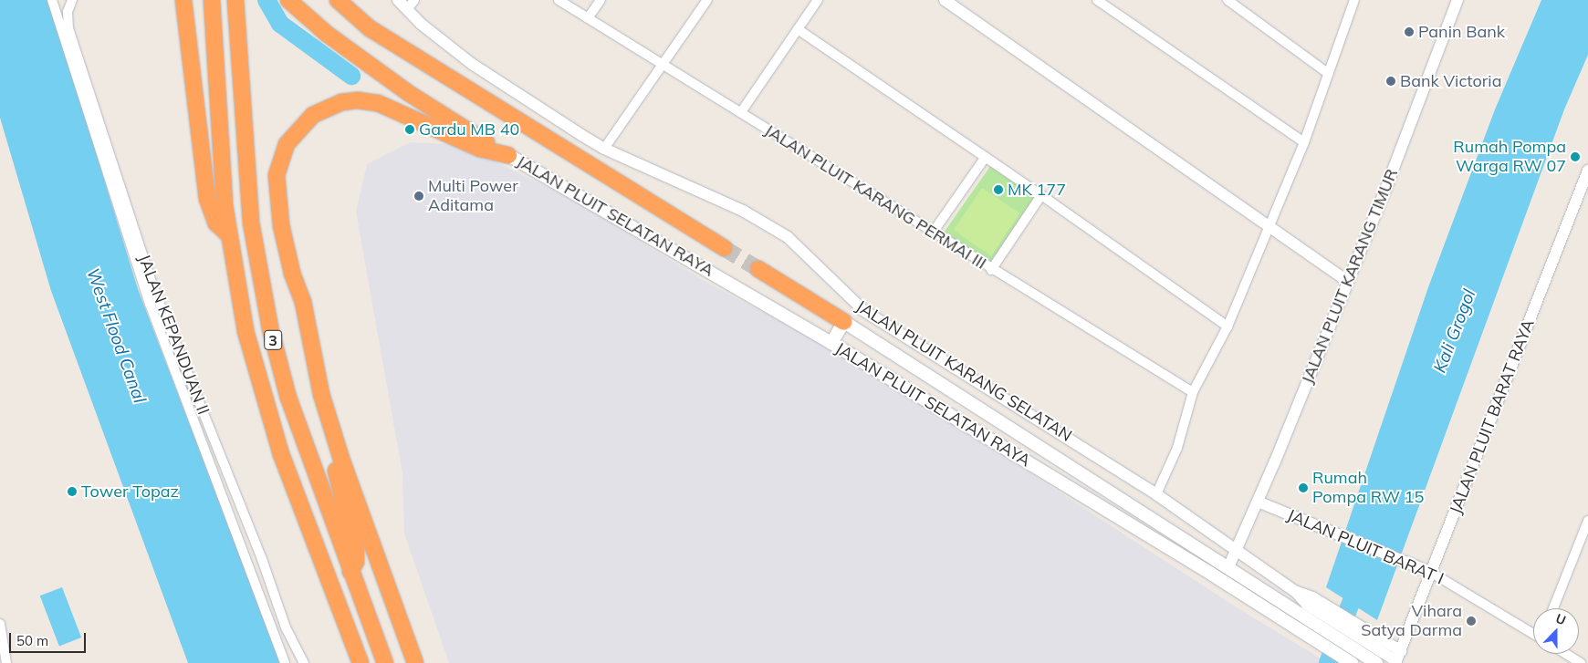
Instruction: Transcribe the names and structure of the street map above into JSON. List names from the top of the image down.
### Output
{
  "streets": {
    "highway": ["3"],
    "main road": ["JALAN PLUIT SELATAN RAYA"],
    "street": [
      "JALAN PLUIT KARANG PERMAI III",
      "JALAN PLUIT KARANG TIMUR",
      "JALAN KEPANDUAN II",
      "JALAN PLUIT KARANG SELATAN",
      "JALAN PLUIT BARAT RAYA",
      "JALAN PLUIT BARAT I"
    ]
  },
  "crossings": [
    ["JALAN PLUIT SELATAN RAYA", "JALAN PLUIT KARANG TIMUR"],
    ["JALAN PLUIT SELATAN RAYA", "JALAN PLUIT KARANG SELATAN"],
    ["JALAN PLUIT KARANG TIMUR", "JALAN PLUIT KARANG SELATAN"],
    ["JALAN PLUIT KARANG TIMUR", "JALAN PLUIT BARAT I"],
    ["JALAN PLUIT KARANG SELATAN", "JALAN PLUIT BARAT RAYA"],
    ["JALAN PLUIT BARAT RAYA", "JALAN PLUIT BARAT I"]
  ],
  "water": ["Kali Grogol", "West Flood Canal"],
  "places": [
    "Panin Bank",
    "Bank Victoria",
    "Gardu MB 40",
    "Rumah Pompa Warga RW 07",
    "MK 177",
    "Multi Power Aditama",
    "Rumah Pompa RW 15",
    "Tower Topaz",
    "Vihara Satya Darma"
  ],
  "scale_bar": "50 m",
  "north": "top"
}
